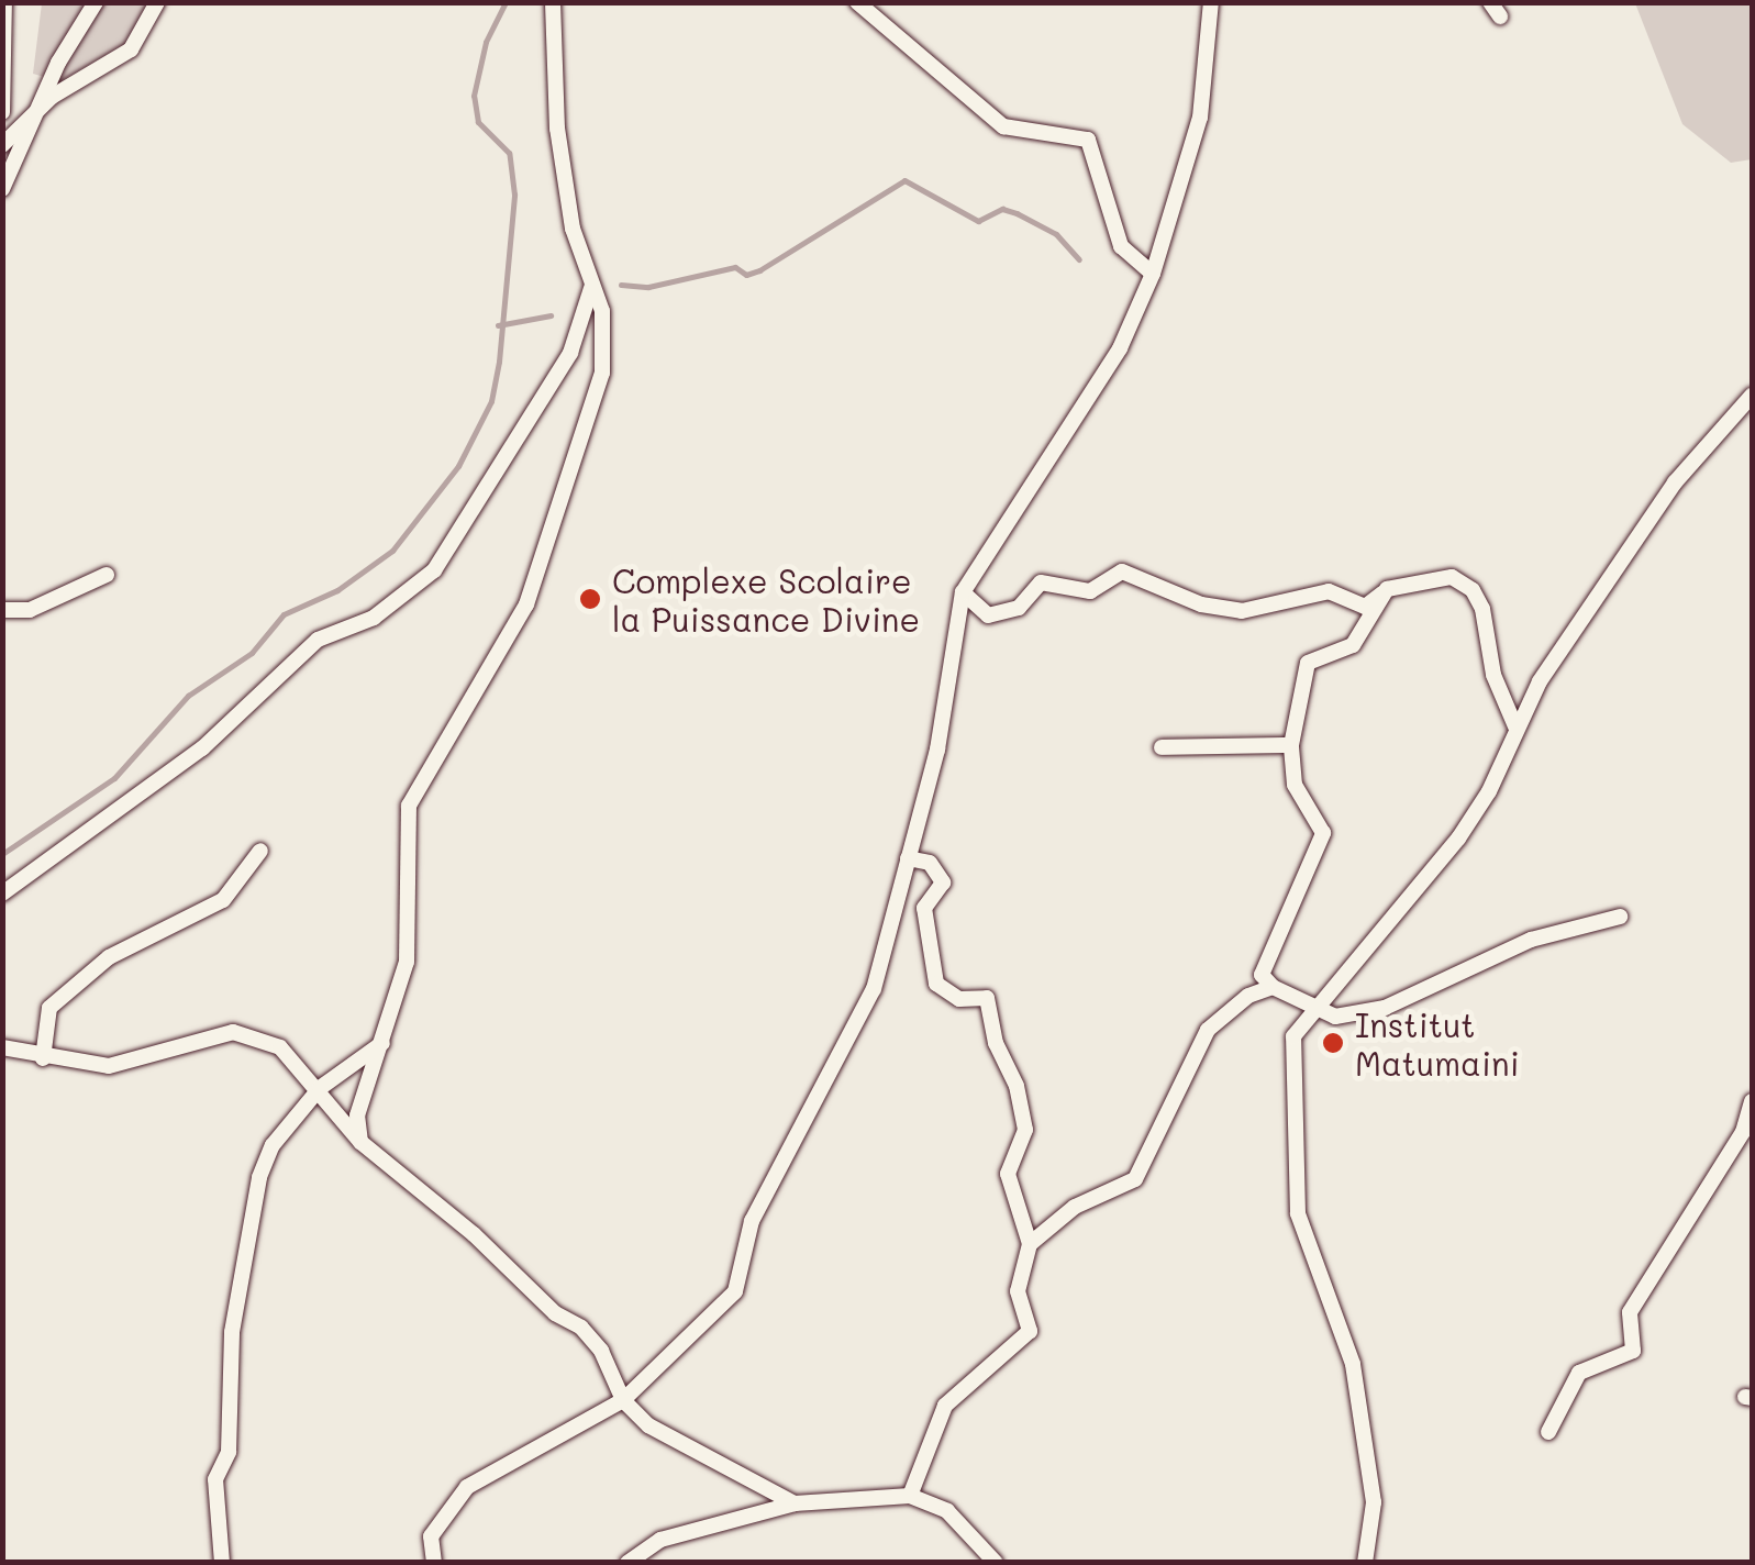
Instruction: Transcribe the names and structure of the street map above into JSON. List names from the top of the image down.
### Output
{
  "places": ["Complexe Scolaire la Puissance Divine", "Institut Matumaini"]
}
